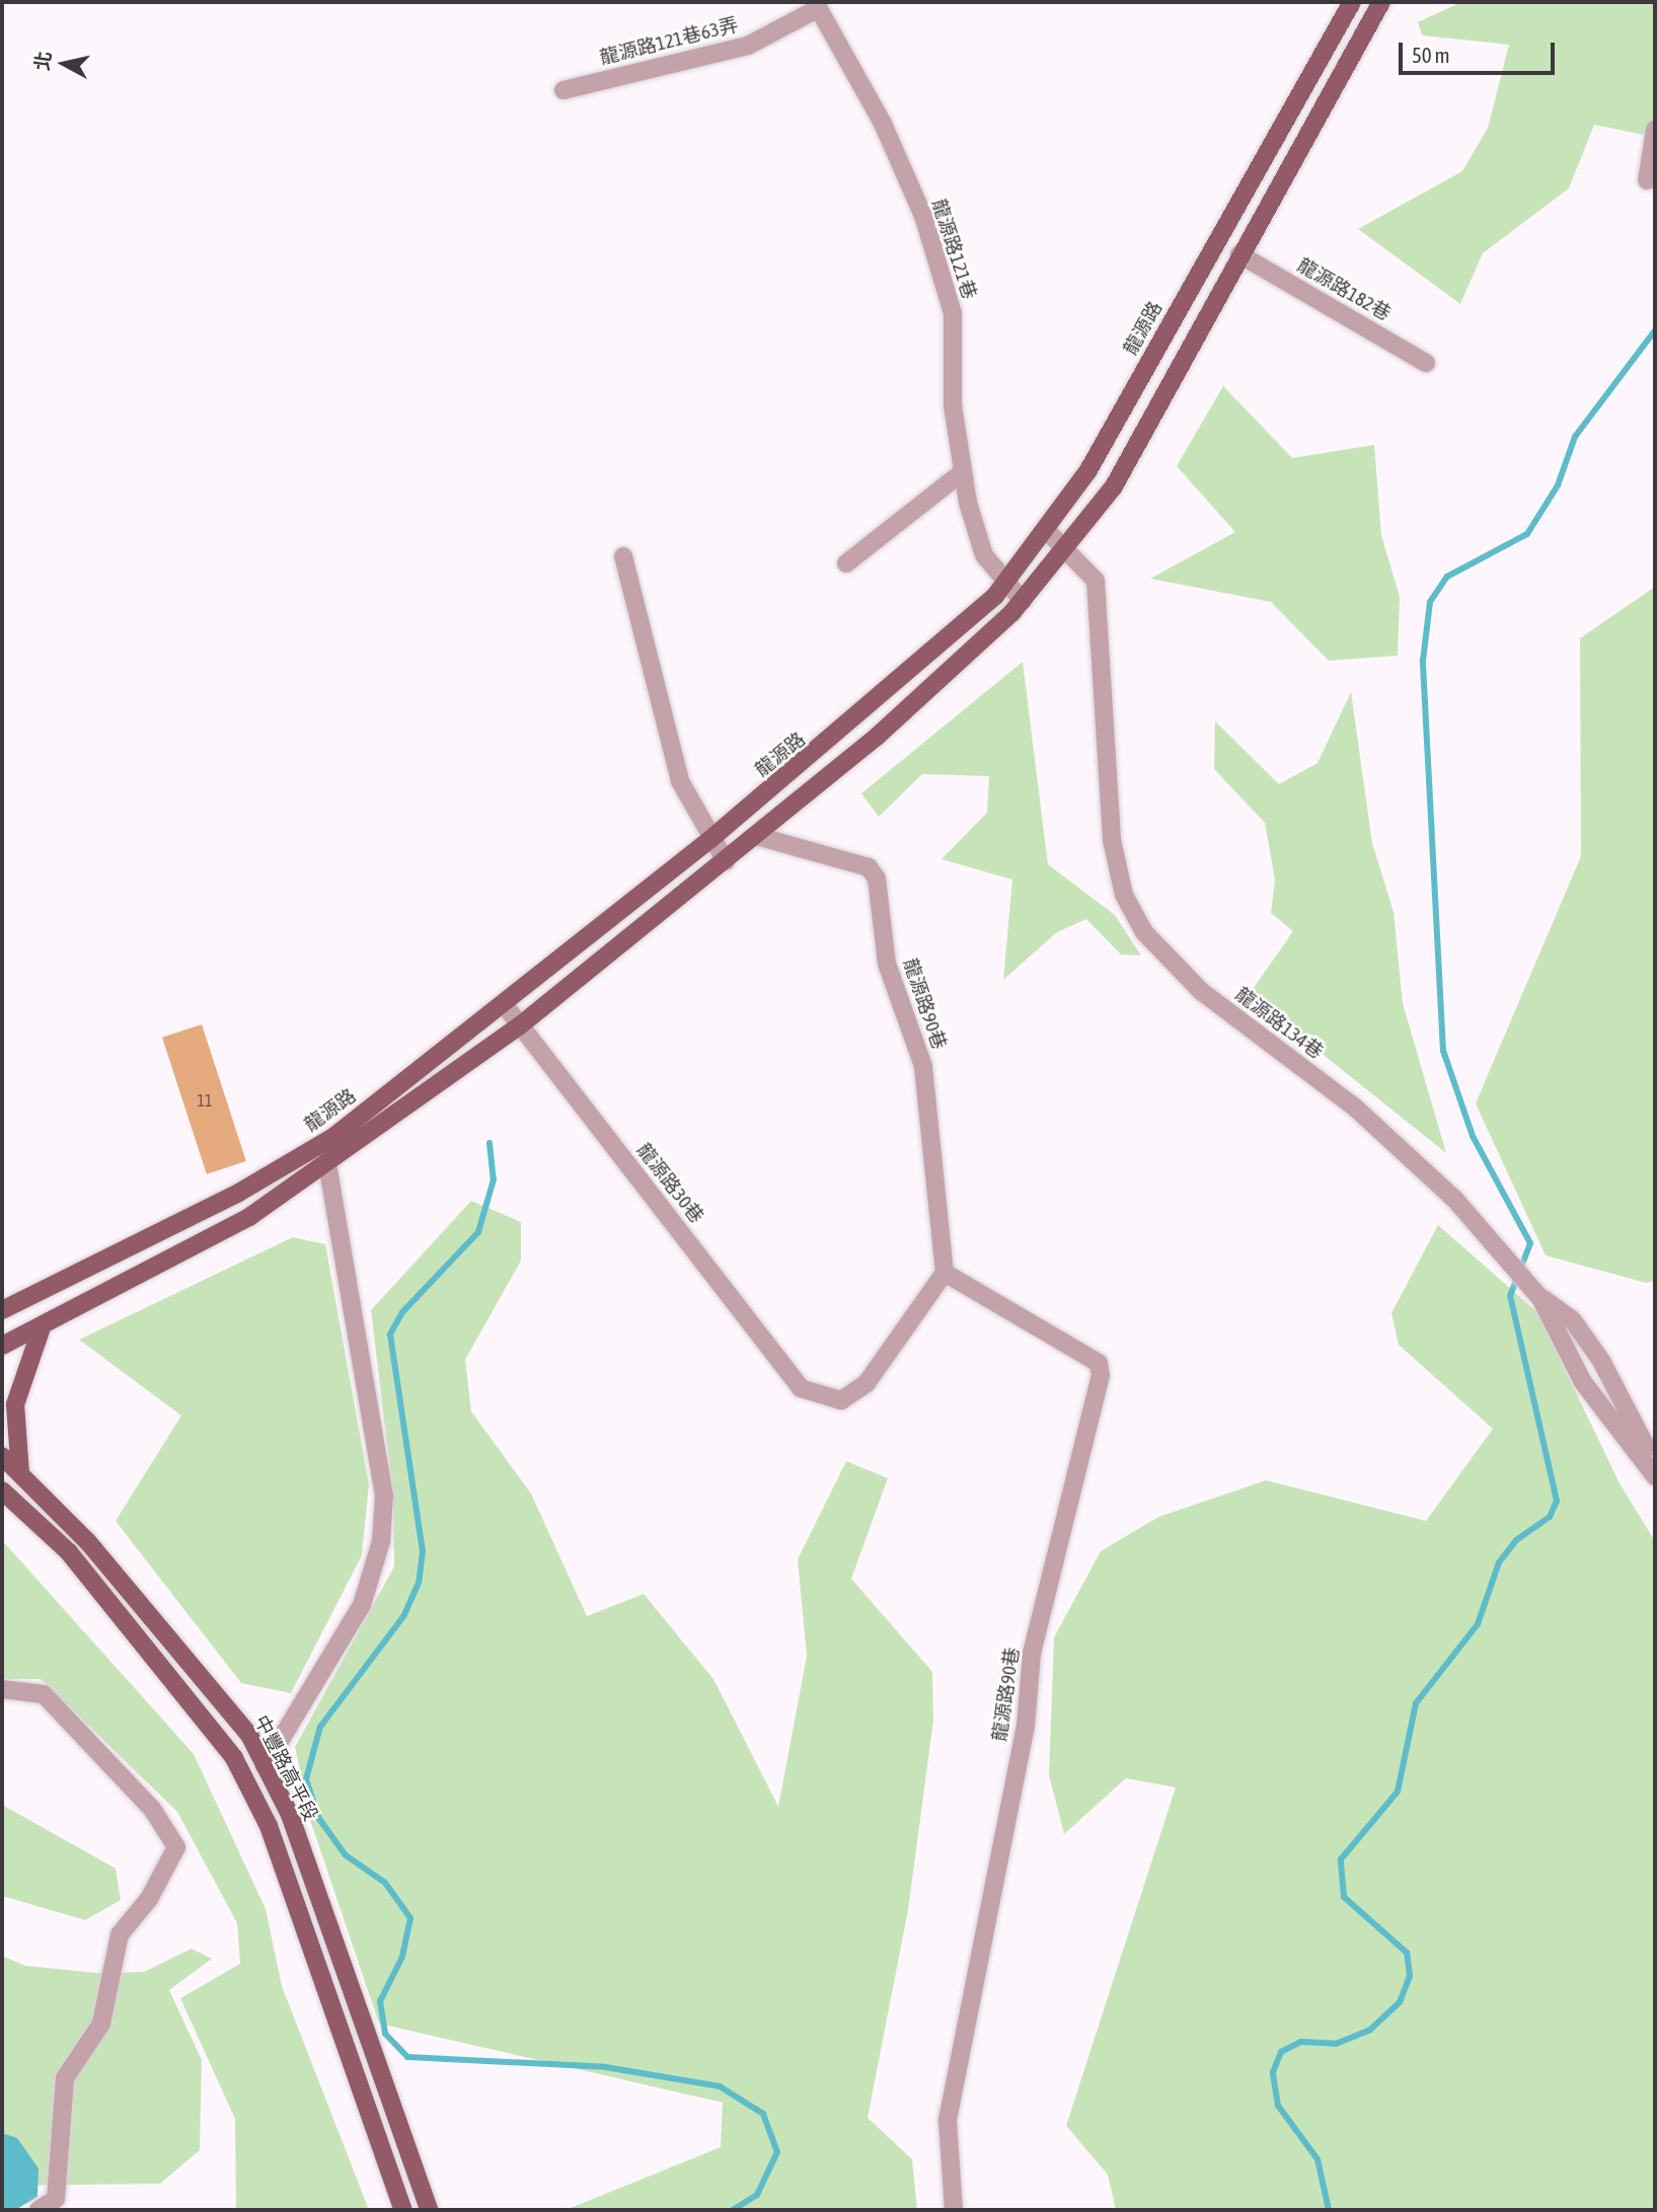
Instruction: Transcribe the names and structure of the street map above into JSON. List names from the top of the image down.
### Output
{
  "streets": {
    "main road": ["龍源路", "中豐路高平段"],
    "street": [
      "龍源路121巷63弄",
      "龍源路121巷",
      "龍源路182巷",
      "龍源路90巷",
      "龍源路134巷",
      "龍源路30巷"
    ]
  },
  "crossings": [
    ["龍源路121巷63弄", "龍源路121巷"],
    ["龍源路121巷", "龍源路"],
    ["龍源路", "龍源路134巷"],
    ["龍源路", "龍源路30巷"],
    ["龍源路90巷", "龍源路30巷"]
  ],
  "house_numbers": ["11"],
  "scale_bar": "50 m",
  "north": "left"
}
